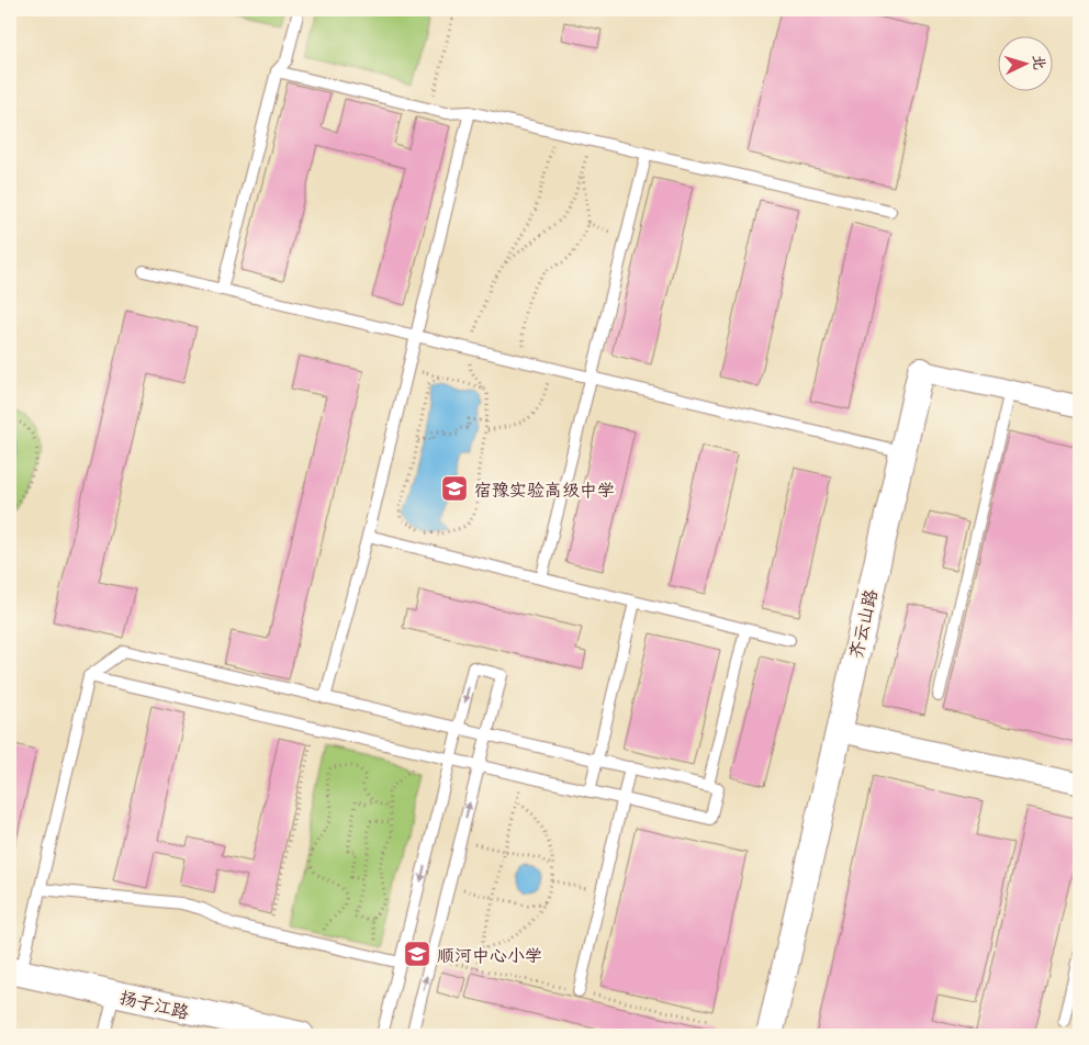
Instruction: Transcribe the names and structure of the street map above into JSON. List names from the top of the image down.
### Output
{
  "streets": {
    "street": ["齐云山路", "扬子江路"]
  },
  "places": {
    "school or university": ["宿豫实验高级中学", "顺河中心小学"]
  },
  "north": "right"
}
